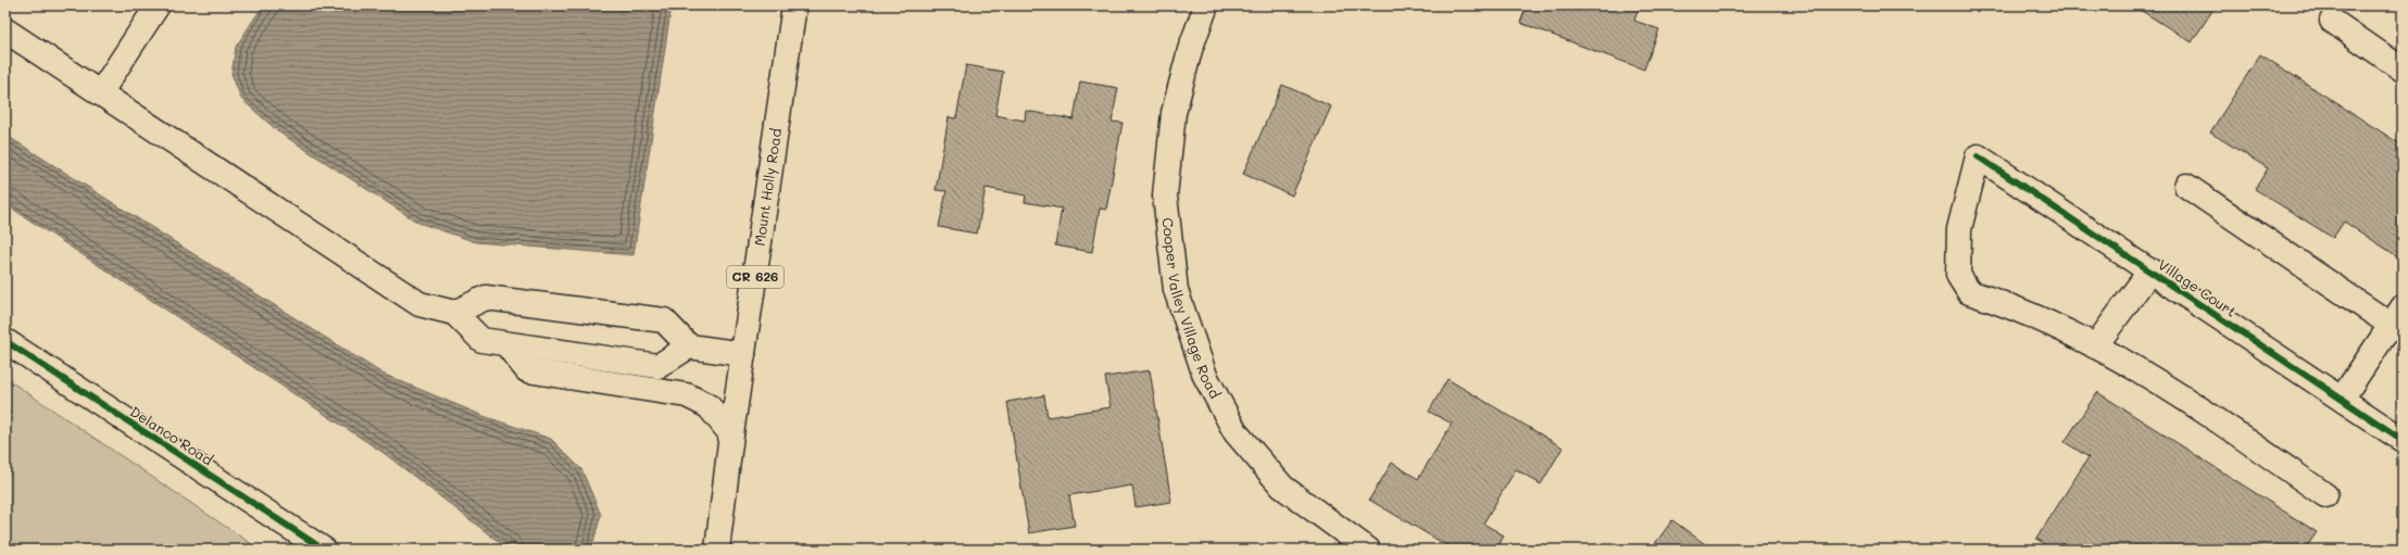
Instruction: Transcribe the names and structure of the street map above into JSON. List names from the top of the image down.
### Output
{
  "streets": {
    "street": [
      "Mount Holly Road",
      "CR 626",
      "Village Court",
      "Cooper Valley Village Road",
      "Delanco Road"
    ]
  }
}
